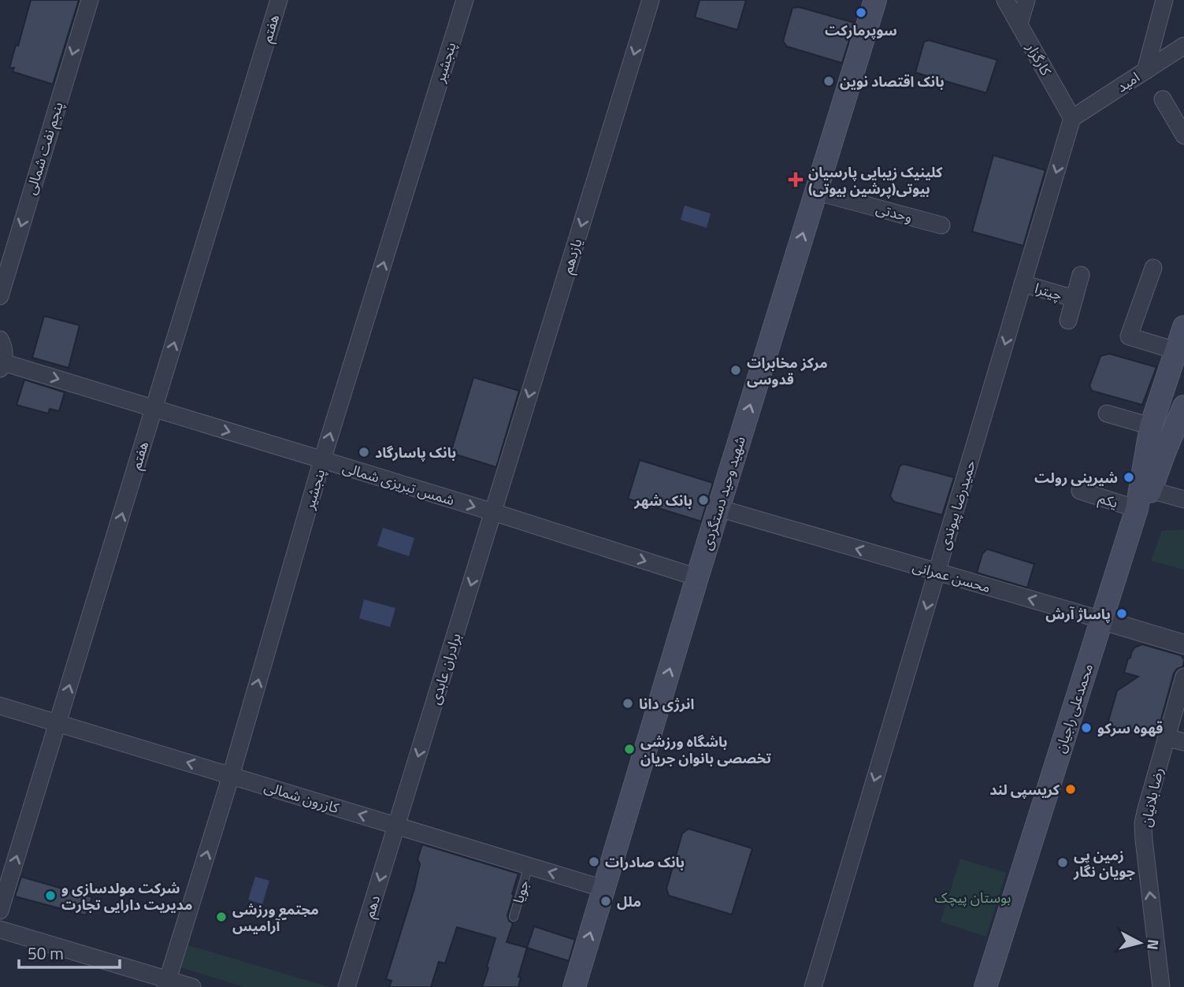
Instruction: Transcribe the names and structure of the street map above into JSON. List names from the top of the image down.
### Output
{
  "streets": {
    "main road": ["شهید وحید دستگردی", "محمدعلی راجیان"],
    "street": [
      "هفتم",
      "کارگزار",
      "پنجشیر",
      "امید",
      "پنجم نفت شمالی",
      "وحدتی",
      "یازدهم",
      "چیترا",
      "شمس تبریزی شمالی",
      "یکم",
      "حمیدرضا پیوندی",
      "محسن عمرانی",
      "برادران عابدی",
      "کازرون شمالی",
      "رضا بلانیان",
      "دهم"
    ],
    "lane": ["جویا"]
  },
  "crossings": [
    ["هفتم", "شمس تبریزی شمالی"],
    ["هفتم", "کازرون شمالی"],
    ["کارگزار", "امید"],
    ["کارگزار", "حمیدرضا پیوندی"],
    ["پنجشیر", "شمس تبریزی شمالی"],
    ["پنجشیر", "کازرون شمالی"],
    ["امید", "حمیدرضا پیوندی"],
    ["وحدتی", "شهید وحید دستگردی"],
    ["یازدهم", "شمس تبریزی شمالی"],
    ["یازدهم", "برادران عابدی"],
    ["چیترا", "حمیدرضا پیوندی"],
    ["شمس تبریزی شمالی", "شهید وحید دستگردی"],
    ["شمس تبریزی شمالی", "برادران عابدی"],
    ["شهید وحید دستگردی", "محسن عمرانی"],
    ["شهید وحید دستگردی", "کازرون شمالی"],
    ["یکم", "محمدعلی راجیان"],
    ["حمیدرضا پیوندی", "محسن عمرانی"],
    ["محسن عمرانی", "محمدعلی راجیان"],
    ["برادران عابدی", "کازرون شمالی"],
    ["برادران عابدی", "دهم"],
    ["کازرون شمالی", "جویا"],
    ["کازرون شمالی", "دهم"]
  ],
  "one_way": [
    "هفتم",
    "پنجشیر",
    "پنجم نفت شمالی",
    "یازدهم",
    "شمس تبریزی شمالی",
    "شهید وحید دستگردی",
    "حمیدرضا پیوندی",
    "محسن عمرانی",
    "برادران عابدی",
    "کازرون شمالی",
    "رضا بلانیان",
    "دهم"
  ],
  "parks": ["بوستان پیچک"],
  "places": {
    "other": [
      "سوپرمارکت",
      "بانک اقتصاد نوین",
      "مرکز مخابرات قدوسی",
      "بانک پاسارگاد",
      "شیرینی رولت",
      "بانک شهر",
      "پاساژ آرش",
      "انرژی دانا",
      "قهوه سرکو",
      "باشگاه ورزشی تخصصی بانوان جریان",
      "کریسپی لند",
      "بانک صادرات",
      "زمین پی جویان نگار",
      "شرکت مولدسازی و مدیریت دارایی تجارت",
      "ملل",
      "مجتمع ورزشی آرامیس"
    ],
    "health": ["کلینیک زیبایی پارسیان بیوتی(پرشین بیوتی)"]
  },
  "scale_bar": "50 m",
  "north": "right"
}
